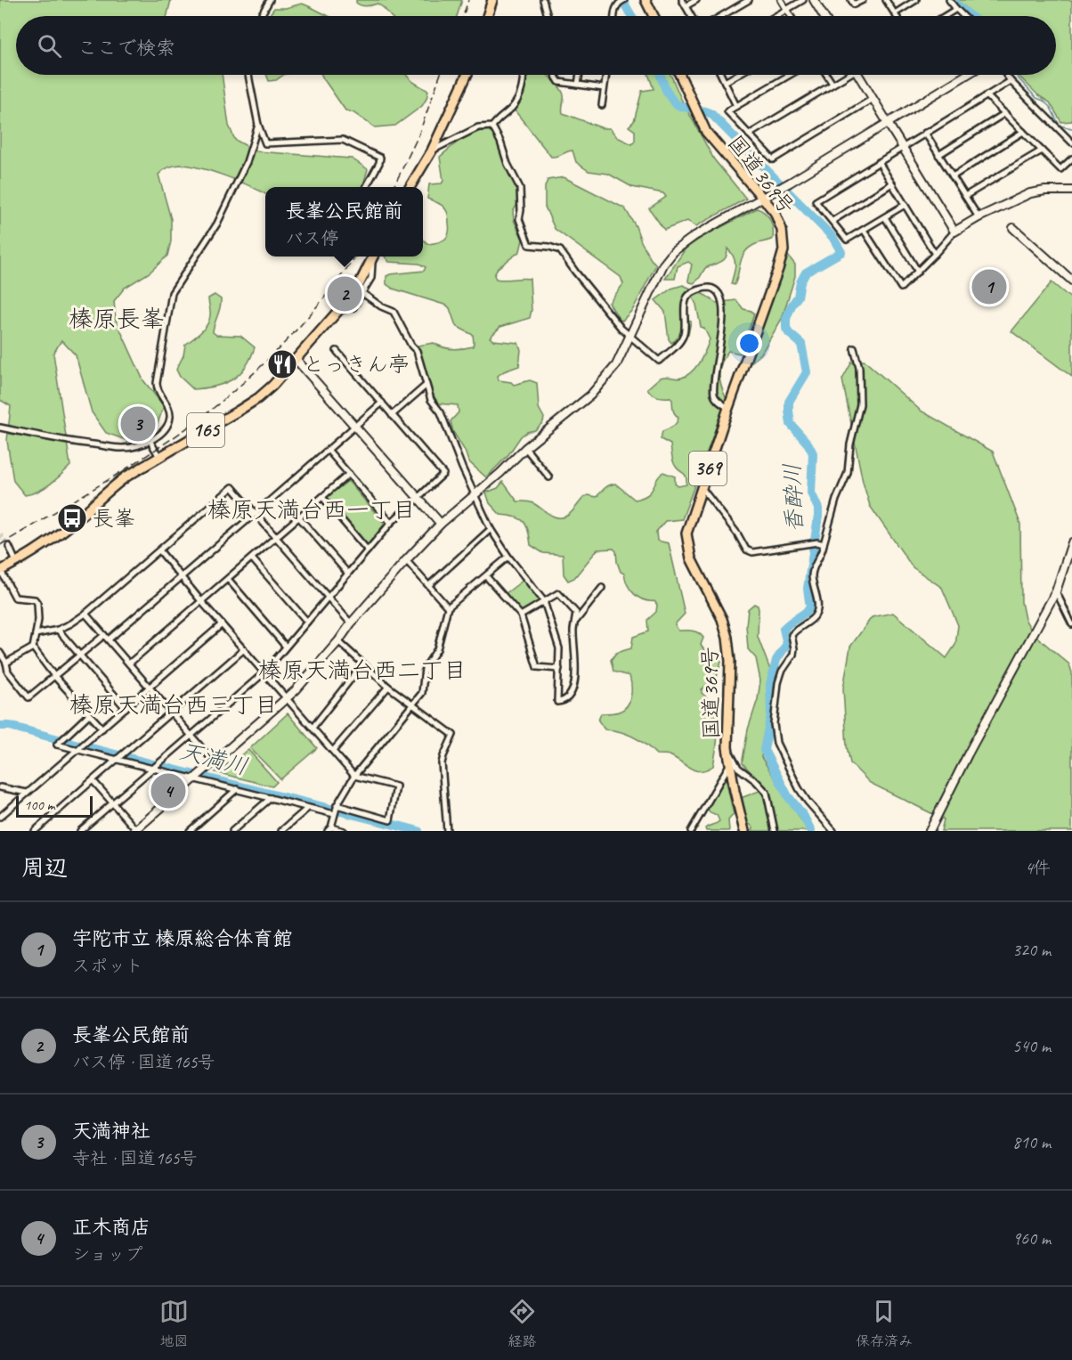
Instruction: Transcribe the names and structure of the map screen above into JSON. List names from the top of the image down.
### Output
{
  "streets": {
    "highway": ["国道369号", "165", "369"]
  },
  "districts": [
    "榛原長峯",
    "榛原天満台西一丁目",
    "榛原天満台西二丁目",
    "榛原天満台西三丁目"
  ],
  "water": ["香酔川", "天満川"],
  "places": {
    "restaurant": ["とっきん亭"],
    "bus stop": ["長峯"]
  },
  "scale_bar": "100 m",
  "page": {
    "search": "ここで検索",
    "popup": ["長峯公民館前", "バス停"],
    "pins": [
      "1",
      "2",
      "3",
      "4"
    ],
    "scale": "100 m",
    "heading": ["周辺", "4件"],
    "list": [
      {
        "mark": "1",
        "name": "宇陀市立 榛原総合体育館",
        "note": "スポット",
        "value": "320 m"
      },
      {
        "mark": "2",
        "name": "長峯公民館前",
        "note": "バス停 · 国道165号",
        "value": "540 m"
      },
      {
        "mark": "3",
        "name": "天満神社",
        "note": "寺社 · 国道165号",
        "value": "810 m"
      },
      {
        "mark": "4",
        "name": "正木商店",
        "note": "ショップ",
        "value": "960 m"
      }
    ],
    "nav": ["地図", "経路", "保存済み"]
  }
}
